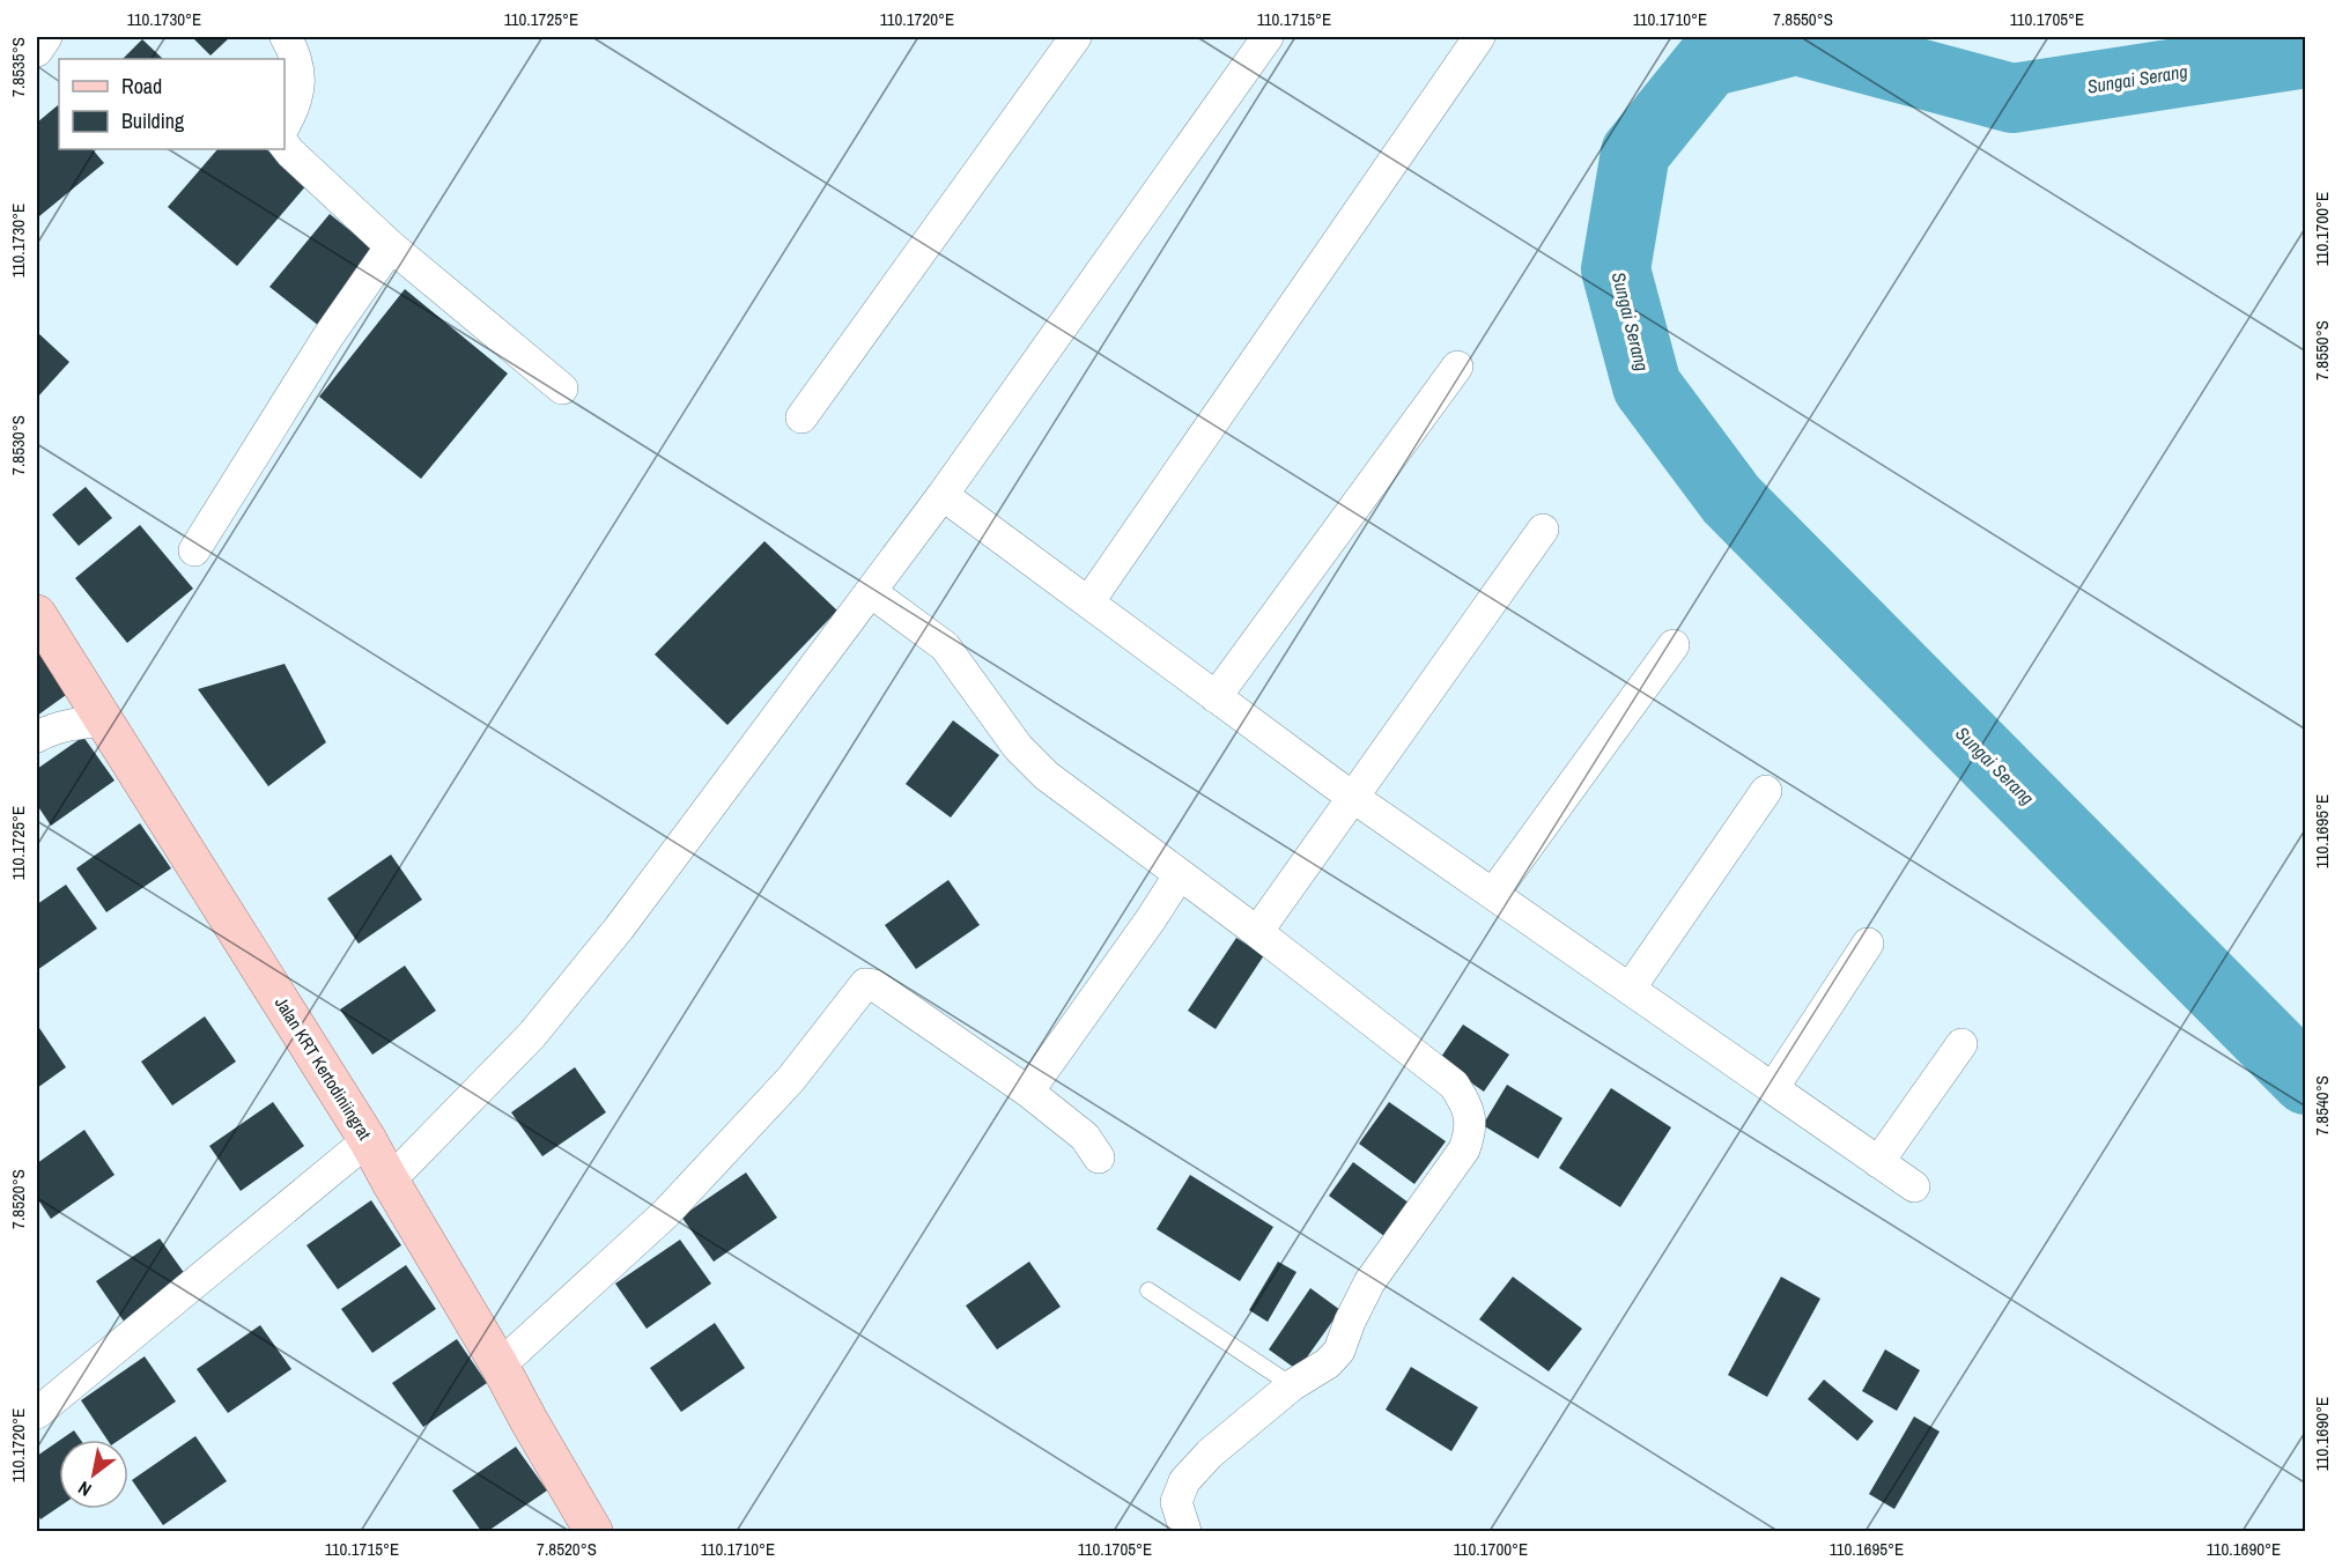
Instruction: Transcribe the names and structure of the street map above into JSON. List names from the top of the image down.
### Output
{
  "streets": {
    "main road": ["Jalan KRT Kertodiniingrat"]
  },
  "water": ["Sungai Serang"],
  "legend": ["Road", "Building"],
  "north": "bottom left",
  "coordinates": [
    "110.1730°E",
    "110.1725°E",
    "110.1720°E",
    "110.1715°E",
    "110.1710°E",
    "7.8550°S",
    "110.1705°E",
    "7.8535°S",
    "110.1700°E",
    "7.8530°S",
    "110.1695°E",
    "7.8540°S",
    "7.8520°S",
    "110.1690°E"
  ]
}
